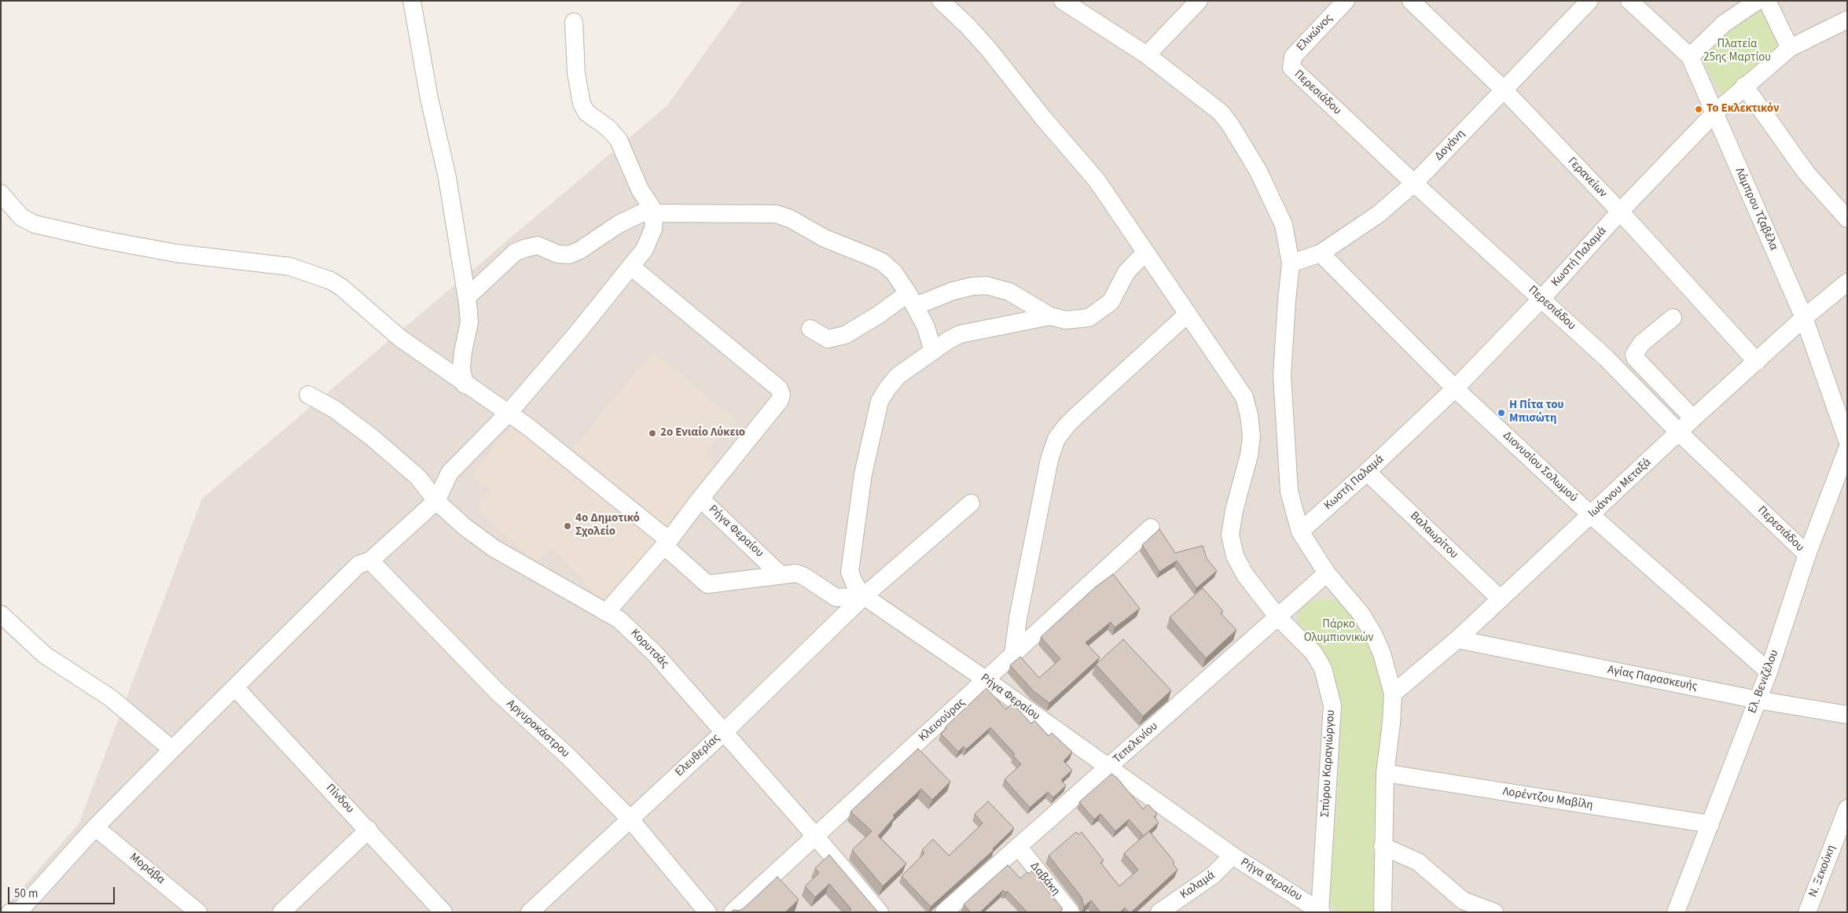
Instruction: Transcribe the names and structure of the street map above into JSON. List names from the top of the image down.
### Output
{
  "streets": {
    "street": [
      "Ελικώνος",
      "Περεσιάδου",
      "Δογάνη",
      "Γερανείων",
      "Λάμπρου Τζαβέλα",
      "Κωστή Παλαμά",
      "Διονυσίου Σολωμού",
      "Ιωάννου Μεταξά",
      "Ρήγα Φεραίου",
      "Βαλαωρίτου",
      "Κορυτσάς",
      "Αγίας Παρασκευής",
      "Ελ. Βενιζέλου",
      "Κλεισούρας",
      "Αργυροκάστρου",
      "Τεπελενίου",
      "Ελευθερίας",
      "Σπύρου Καραγιώργου",
      "Πίνδου",
      "Λορέντζου Μαβίλη",
      "Μοράβα",
      "Ν. Ξεκούκη",
      "Δαβάκη",
      "Καλαμά"
    ]
  },
  "crossings": [
    ["Ελικώνος", "Περεσιάδου"],
    ["Περεσιάδου", "Δογάνη"],
    ["Περεσιάδου", "Κωστή Παλαμά"],
    ["Περεσιάδου", "Ιωάννου Μεταξά"],
    ["Περεσιάδου", "Ελ. Βενιζέλου"],
    ["Δογάνη", "Γερανείων"],
    ["Δογάνη", "Διονυσίου Σολωμού"],
    ["Γερανείων", "Κωστή Παλαμά"],
    ["Γερανείων", "Ιωάννου Μεταξά"],
    ["Λάμπρου Τζαβέλα", "Κωστή Παλαμά"],
    ["Λάμπρου Τζαβέλα", "Ιωάννου Μεταξά"],
    ["Λάμπρου Τζαβέλα", "Ελ. Βενιζέλου"],
    ["Κωστή Παλαμά", "Διονυσίου Σολωμού"],
    ["Κωστή Παλαμά", "Βαλαωρίτου"],
    ["Διονυσίου Σολωμού", "Ιωάννου Μεταξά"],
    ["Διονυσίου Σολωμού", "Ελ. Βενιζέλου"],
    ["Ιωάννου Μεταξά", "Βαλαωρίτου"],
    ["Ιωάννου Μεταξά", "Αγίας Παρασκευής"],
    ["Ρήγα Φεραίου", "Κλεισούρας"],
    ["Ρήγα Φεραίου", "Τεπελενίου"],
    ["Ρήγα Φεραίου", "Ελευθερίας"],
    ["Ρήγα Φεραίου", "Σπύρου Καραγιώργου"],
    ["Ρήγα Φεραίου", "Καλαμά"],
    ["Κορυτσάς", "Κλεισούρας"],
    ["Κορυτσάς", "Ελευθερίας"],
    ["Αγίας Παρασκευής", "Ελ. Βενιζέλου"],
    ["Ελ. Βενιζέλου", "Λορέντζου Μαβίλη"],
    ["Αργυροκάστρου", "Ελευθερίας"],
    ["Τεπελενίου", "Σπύρου Καραγιώργου"],
    ["Τεπελενίου", "Δαβάκη"]
  ],
  "parks": ["Πλατεία 25ης Μαρτίου", "Πάρκο Ολυμπιονικών"],
  "places": [
    "Το Εκλεκτικὀν",
    "Η Πίτα του Μπισώτη",
    "2ο Ενιαίο Λύκειο",
    "4ο Δημοτικό Σχολείο"
  ],
  "scale_bar": "50 m"
}
